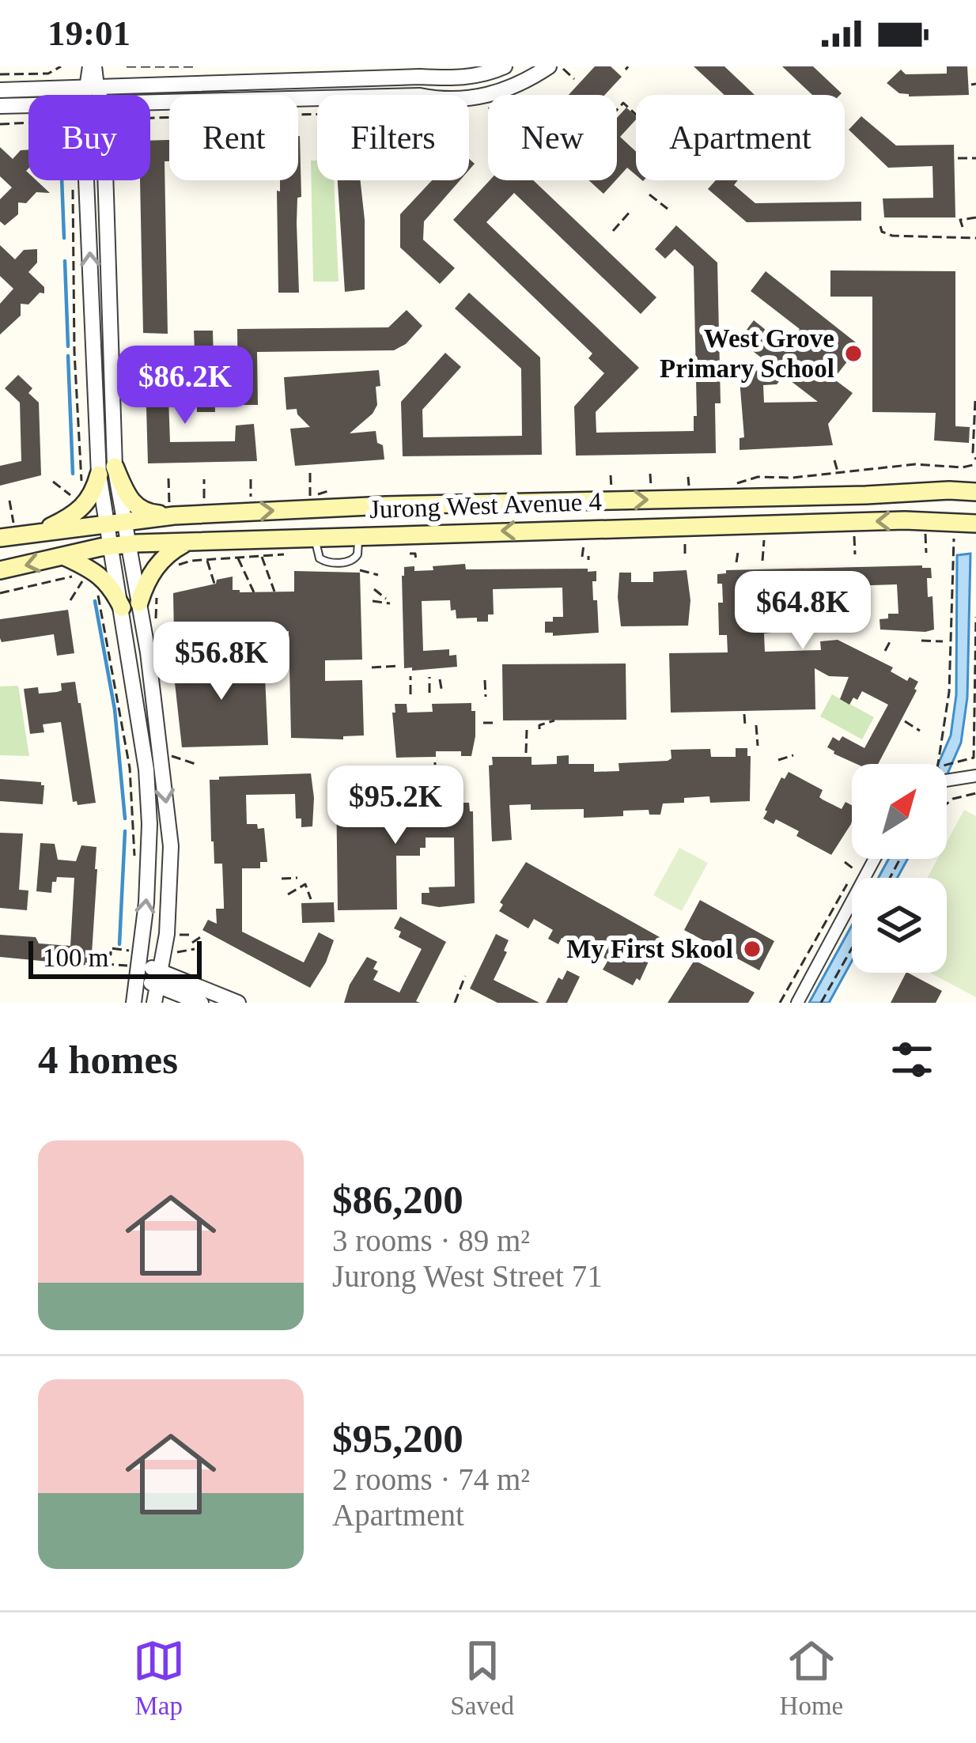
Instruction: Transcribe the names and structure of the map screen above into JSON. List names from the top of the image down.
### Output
{
  "streets": {
    "main road": ["Jurong West Avenue 4"]
  },
  "places": ["West Grove Primary School", "My First Skool"],
  "scale_bar": "100 m",
  "north": "top right",
  "page": {
    "status": "19:01",
    "chip": [
      "Buy",
      "Rent",
      "Filters",
      "New",
      "Apartment"
    ],
    "price": [
      "$86.2K",
      "$64.8K",
      "$56.8K",
      "$95.2K"
    ],
    "scale": "100 m",
    "heading": "4 homes",
    "list": [
      {
        "name": "$86,200",
        "note": "3 rooms · 89 m² · Jurong West Street 71"
      },
      {
        "name": "$95,200",
        "note": "2 rooms · 74 m² · Apartment"
      }
    ],
    "tabs": ["Map", "Saved", "Home"]
  }
}
